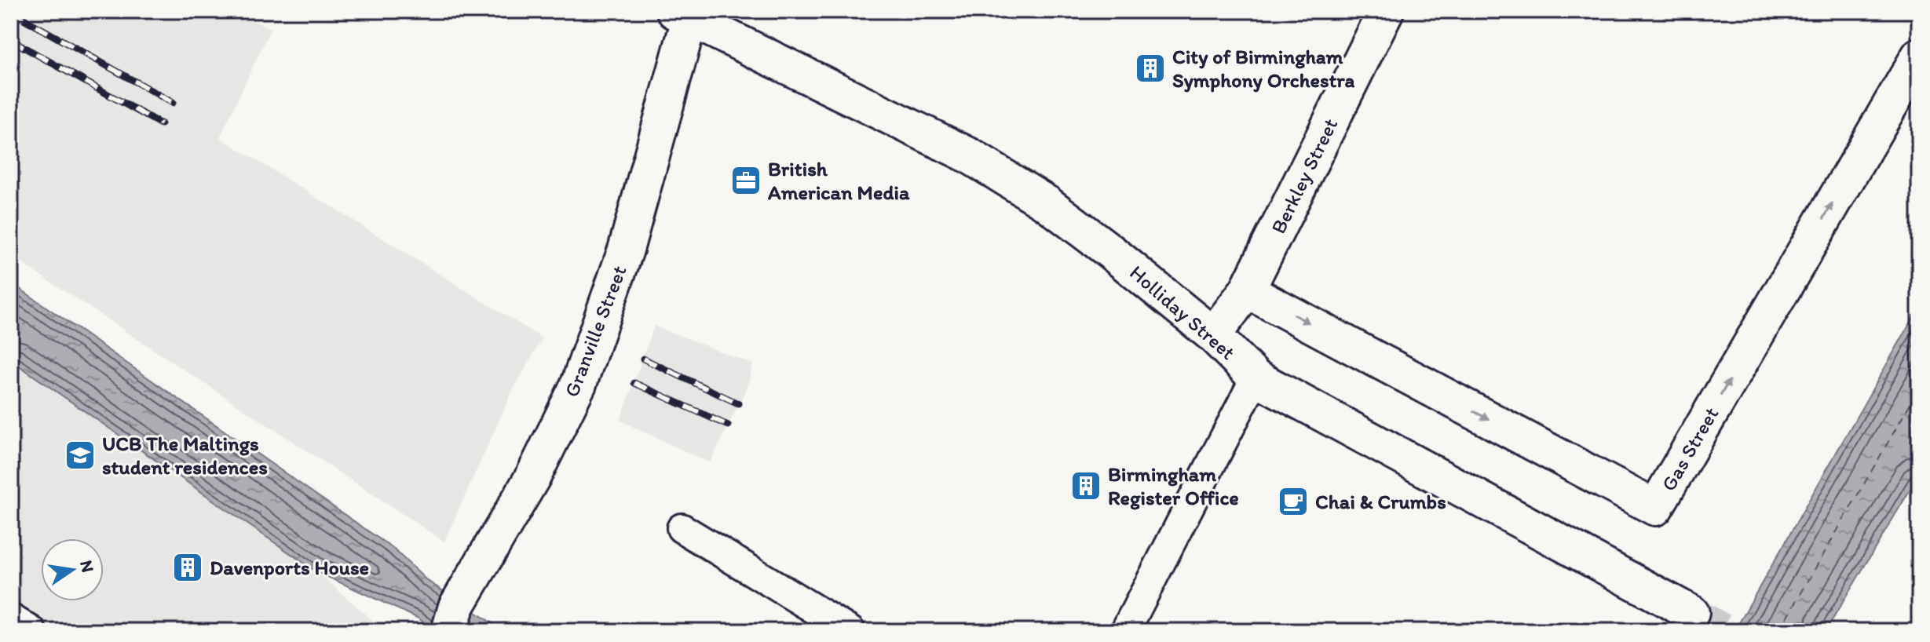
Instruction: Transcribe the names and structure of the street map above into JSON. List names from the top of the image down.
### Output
{
  "streets": {
    "street": [
      "Berkley Street",
      "Holliday Street",
      "Granville Street",
      "Gas Street"
    ]
  },
  "crossings": [
    ["Berkley Street", "Holliday Street"],
    ["Berkley Street", "Gas Street"],
    ["Holliday Street", "Granville Street"]
  ],
  "places": {
    "building": ["City of Birmingham Symphony Orchestra", "Birmingham Register Office", "Davenports House"],
    "office": ["British American Media"],
    "school or university": ["UCB The Maltings student residences"],
    "cafe": ["Chai & Crumbs"]
  },
  "north": "right"
}
